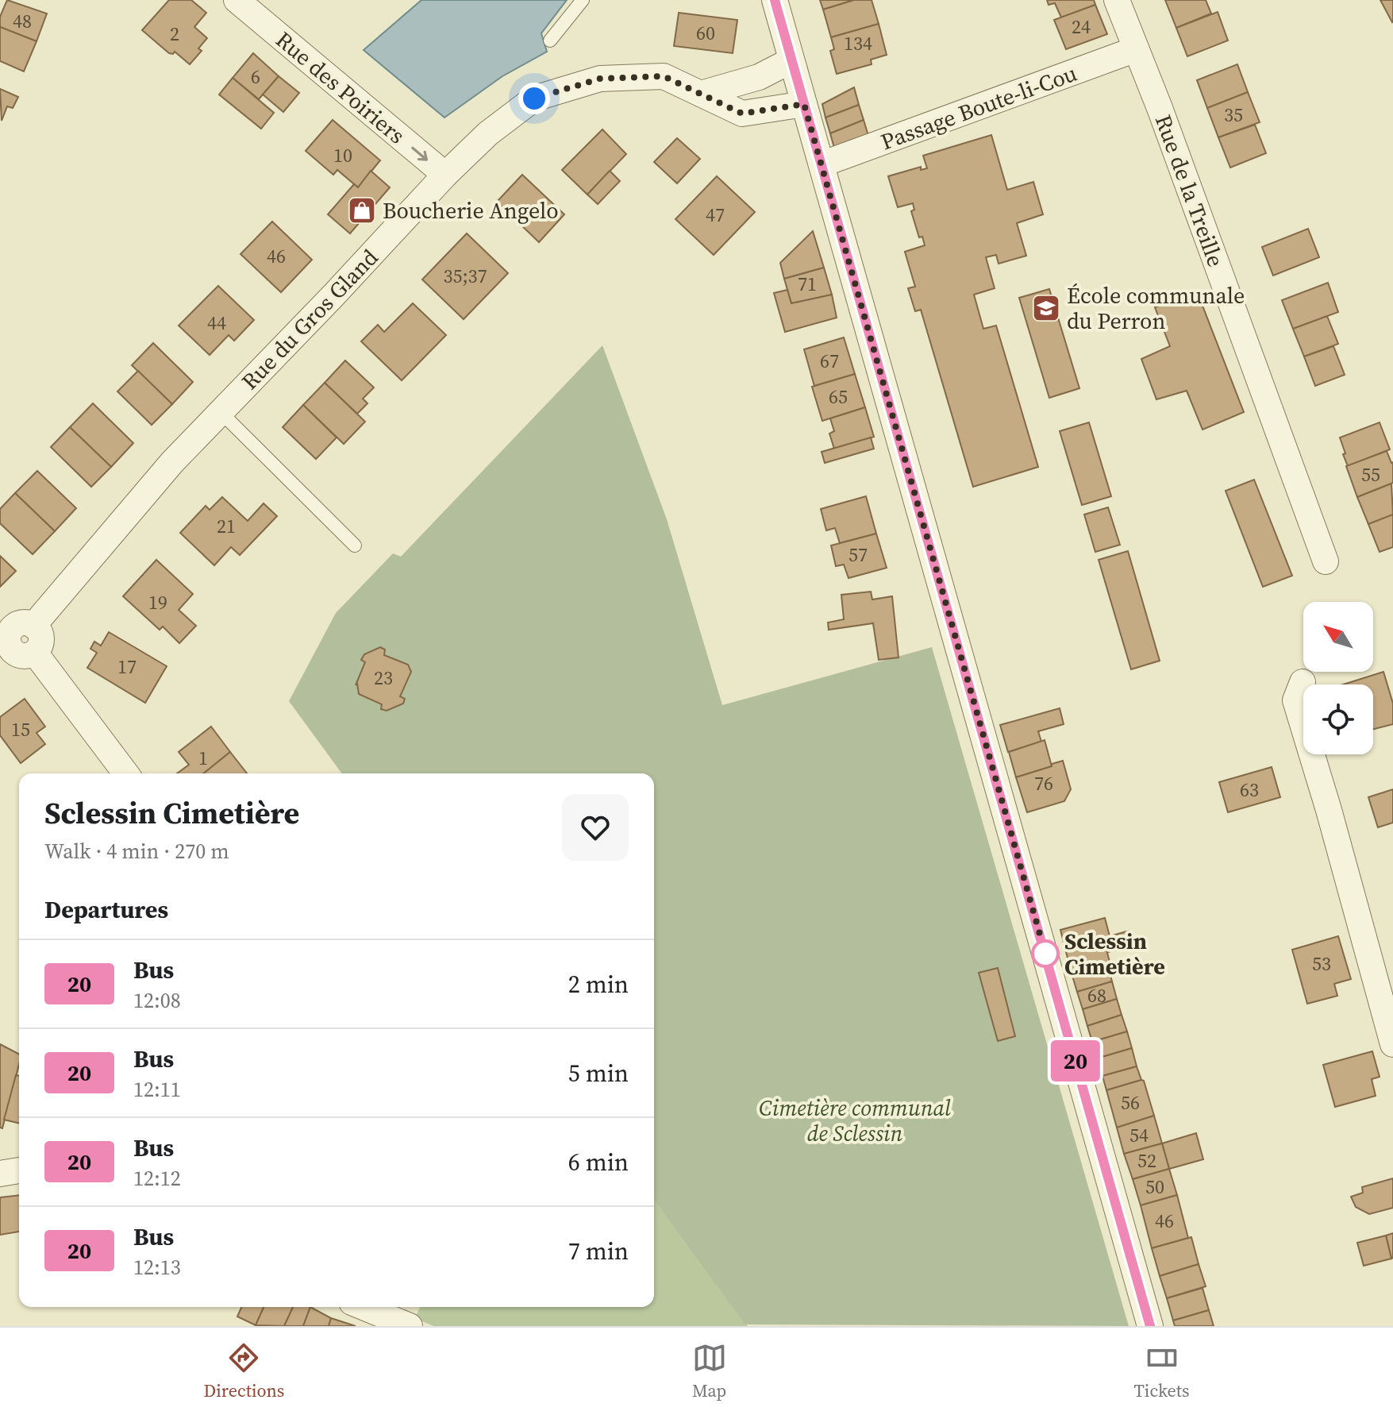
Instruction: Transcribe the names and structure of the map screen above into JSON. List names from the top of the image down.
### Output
{
  "streets": {
    "street": [
      "Rue des Poiriers",
      "Passage Boute-li-Cou",
      "Rue de la Treille",
      "Rue du Gros Gland"
    ]
  },
  "crossings": [
    ["Rue des Poiriers", "Rue du Gros Gland"],
    ["Passage Boute-li-Cou", "Rue de la Treille"]
  ],
  "one_way": ["Rue des Poiriers"],
  "parks": ["Cimetière communal de Sclessin"],
  "places": {
    "shop": ["Boucherie Angelo"],
    "school or university": ["École communale du Perron"],
    "other": ["Sclessin Cimetière"]
  },
  "lines": ["bus line 20"],
  "house_numbers": [
    "48",
    "24",
    "60",
    "2",
    "134",
    "6",
    "35",
    "10",
    "47",
    "46",
    "35;37",
    "71",
    "44",
    "67",
    "65",
    "55",
    "21",
    "57",
    "19",
    "17",
    "23",
    "15",
    "1",
    "76",
    "63",
    "53",
    "68",
    "56",
    "54",
    "52",
    "50",
    "46"
  ],
  "north": "top left",
  "page": {
    "on_map": "20",
    "heading": [
      ["Sclessin Cimetière", "Walk · 4 min · 270 m"],
      "Departures"
    ],
    "list": [
      {
        "mark": "20",
        "name": "Bus",
        "note": "12:08",
        "value": "2 min"
      },
      {
        "mark": "20",
        "name": "Bus",
        "note": "12:11",
        "value": "5 min"
      },
      {
        "mark": "20",
        "name": "Bus",
        "note": "12:12",
        "value": "6 min"
      },
      {
        "mark": "20",
        "name": "Bus",
        "note": "12:13",
        "value": "7 min"
      }
    ],
    "tabs": ["Directions", "Map", "Tickets"]
  }
}
